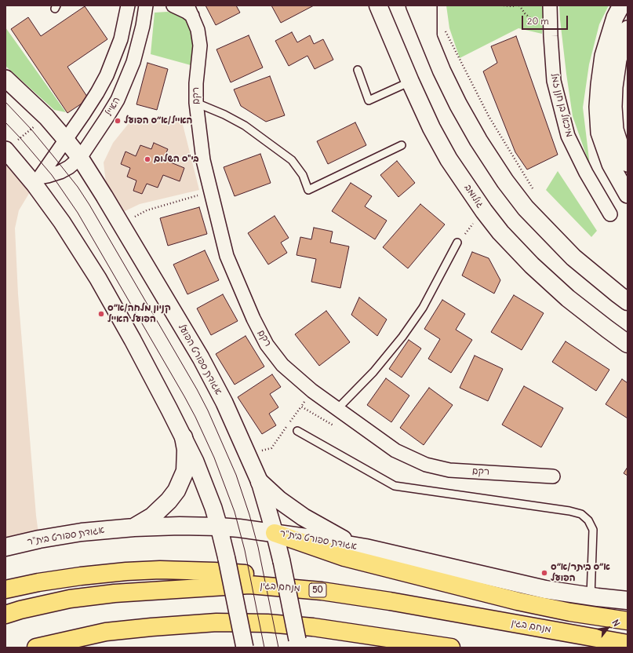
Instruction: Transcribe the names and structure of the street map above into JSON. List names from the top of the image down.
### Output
{
  "streets": {
    "highway": ["מנחם בגין", "50"],
    "main road": ["גולומב", "אגודת ספורט בית\"ר"],
    "street": [
      "רקם",
      "מיכאל בן חנן זמל",
      "האייל",
      "אגודת ספורט הפועל"
    ]
  },
  "crossings": [
    ["האייל", "אגודת ספורט הפועל"],
    ["אגודת ספורט הפועל", "אגודת ספורט בית\"ר"]
  ],
  "places": [
    "האייל/א״ס הפועל",
    "בי\"ס השלום",
    "קניון מלחה/א״ס הפועל האייל",
    "א״ס ביתר/א״ס הפועל"
  ],
  "scale_bar": "20 m",
  "north": "top right"
}
